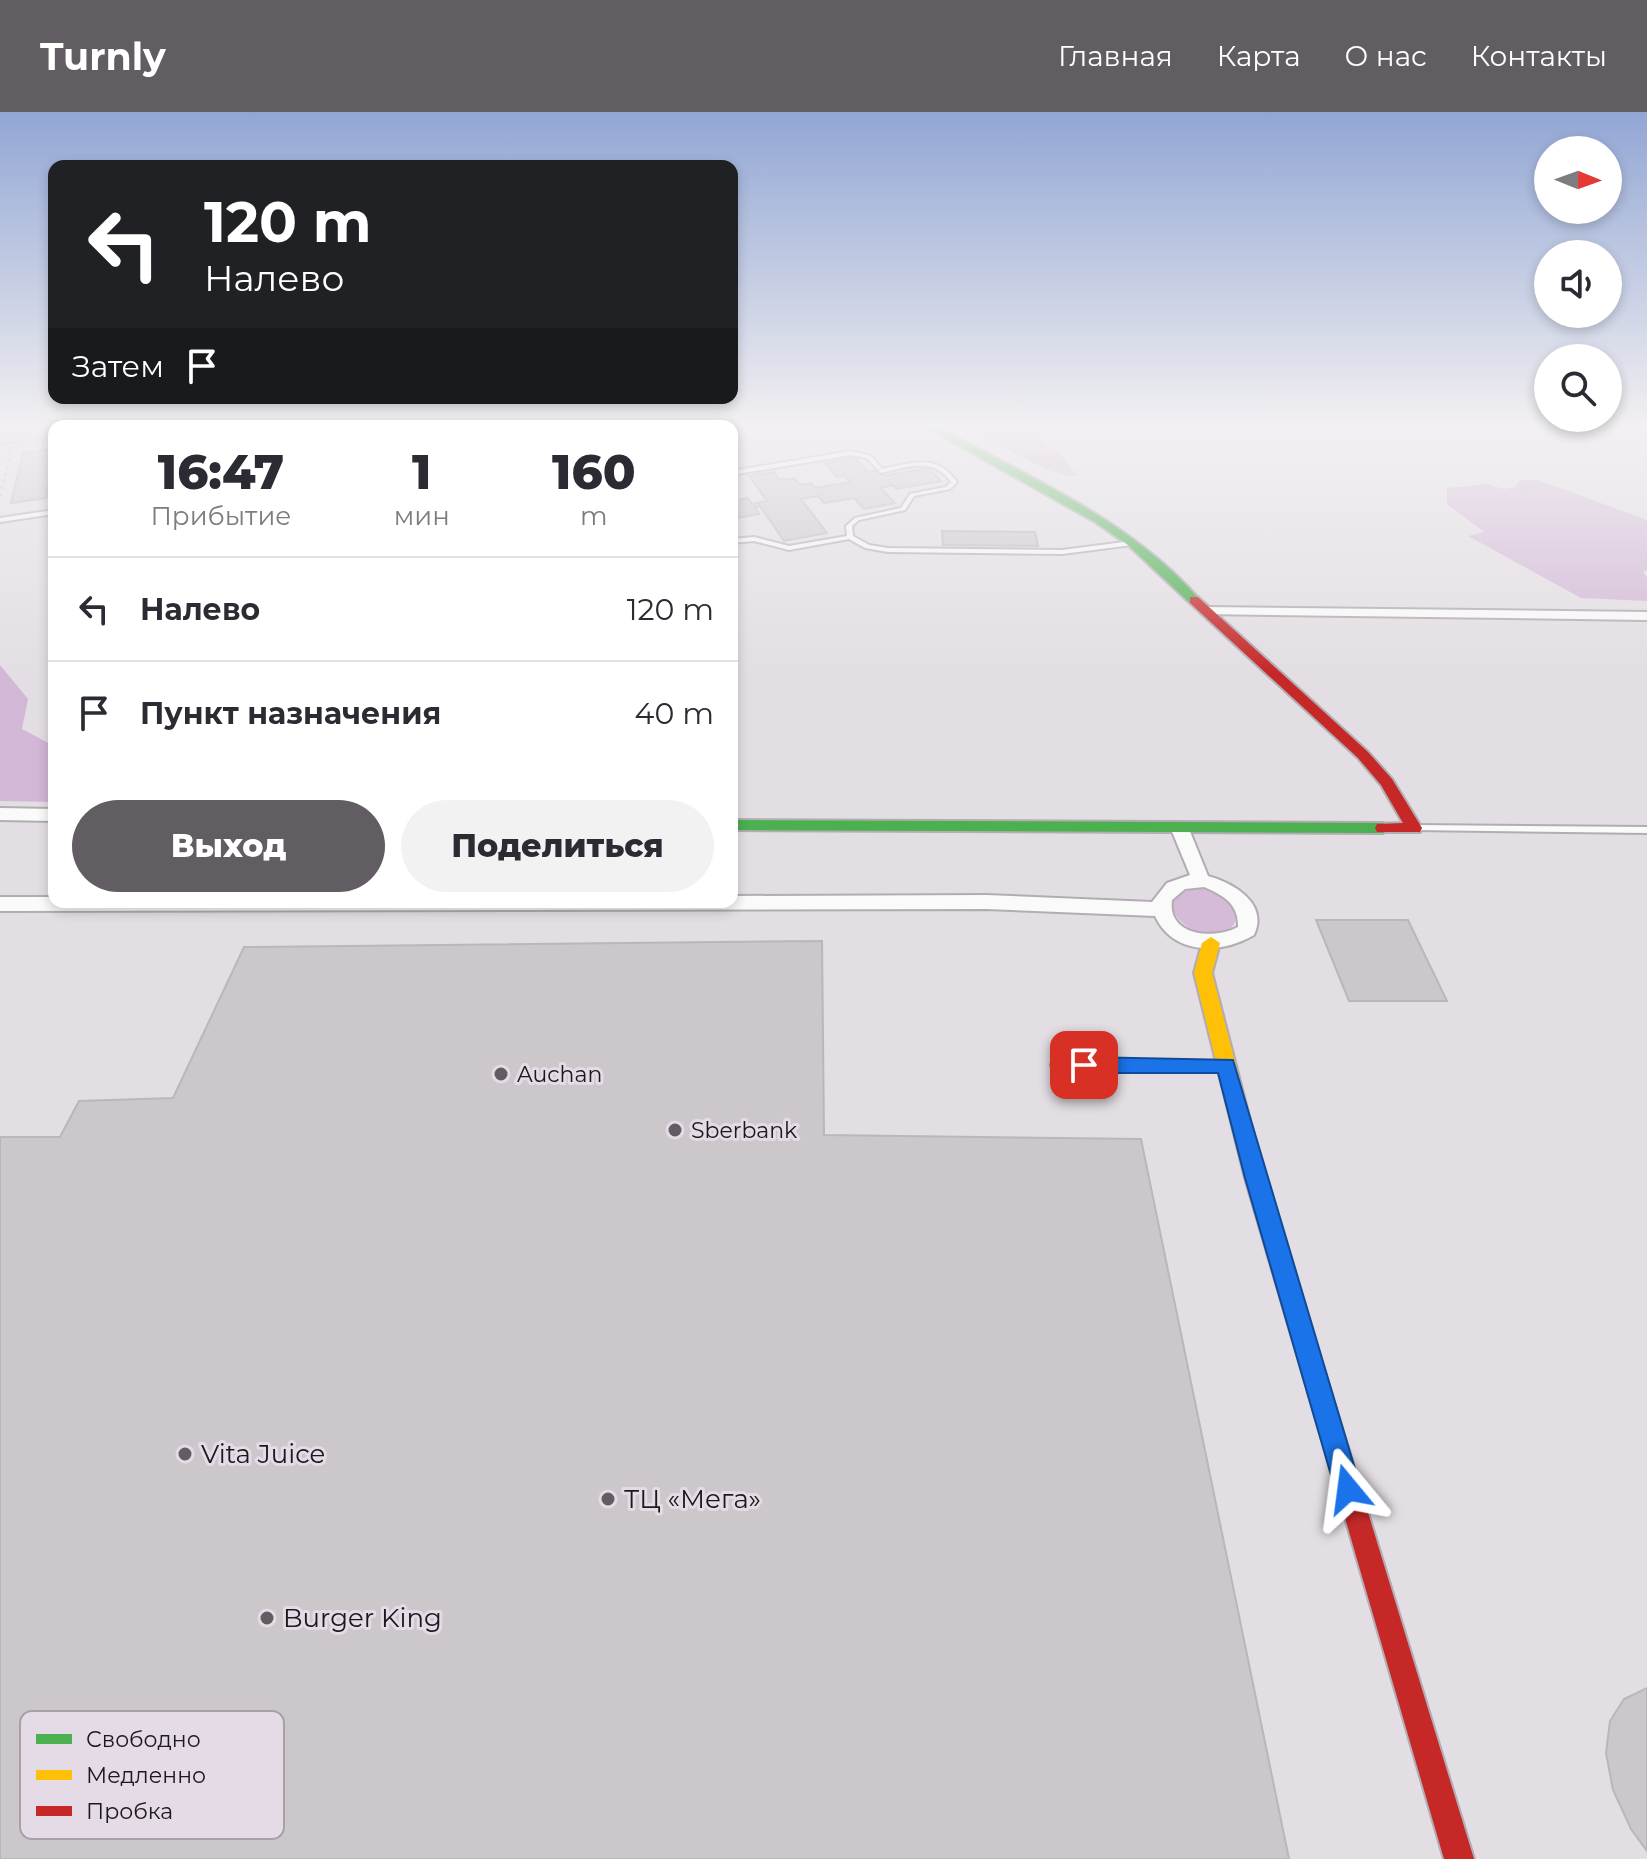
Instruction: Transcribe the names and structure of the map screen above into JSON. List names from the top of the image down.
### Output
{
  "places": [
    "Auchan",
    "Sberbank",
    "Vita Juice",
    "ТЦ «Мега»",
    "Burger King"
  ],
  "legend": ["Свободно", "Медленно", "Пробка"],
  "north": "right",
  "page": {
    "header": "Turnly",
    "nav": [
      "Главная",
      "Карта",
      "О нас",
      "Контакты"
    ],
    "turn": ["120 m", "Налево"],
    "then": "Затем",
    "eta": [
      "16:47",
      "Прибытие",
      "1",
      "мин",
      "160",
      "m"
    ],
    "list": [
      {
        "name": "Налево",
        "value": "120 m"
      },
      {
        "name": "Пункт назначения",
        "value": "40 m"
      }
    ],
    "buttons": ["Выход", "Поделиться"]
  }
}
